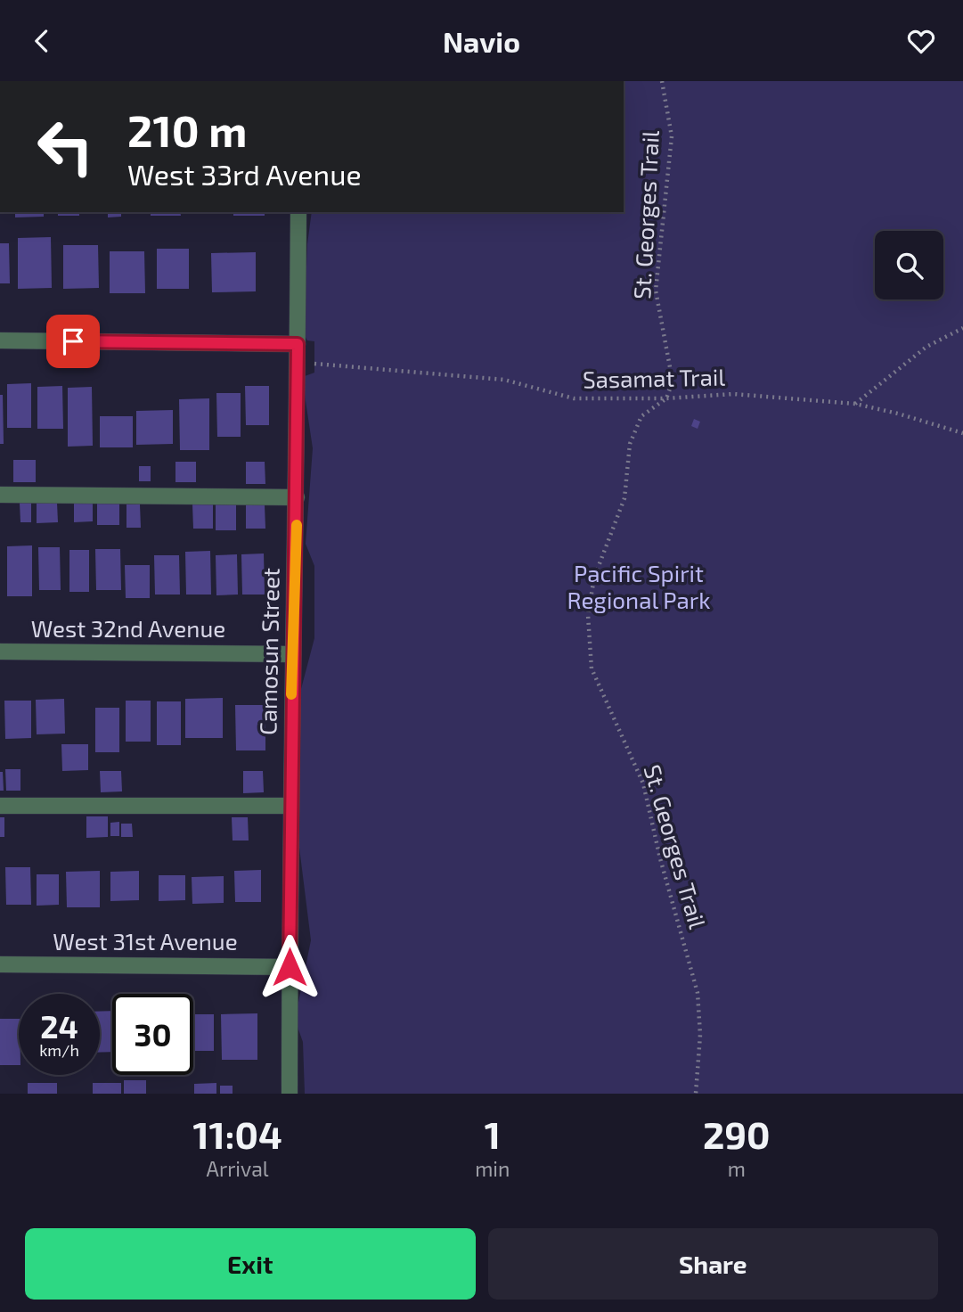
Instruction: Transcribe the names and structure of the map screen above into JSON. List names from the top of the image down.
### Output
{
  "streets": {
    "street": ["West 32nd Avenue", "Camosun Street", "West 31st Avenue"],
    "path": ["St. Georges Trail", "Sasamat Trail"]
  },
  "crossings": [
    ["St. Georges Trail", "Sasamat Trail"],
    ["West 32nd Avenue", "Camosun Street"],
    ["Camosun Street", "West 31st Avenue"]
  ],
  "parks": ["Pacific Spirit Regional Park"],
  "page": {
    "header": "Navio",
    "turn": ["210 m", "West 33rd Avenue"],
    "speed": "24 km/h",
    "limit": "30",
    "eta": [
      "11:04",
      "Arrival",
      "1",
      "min",
      "290",
      "m"
    ],
    "buttons": ["Exit", "Share"]
  }
}
